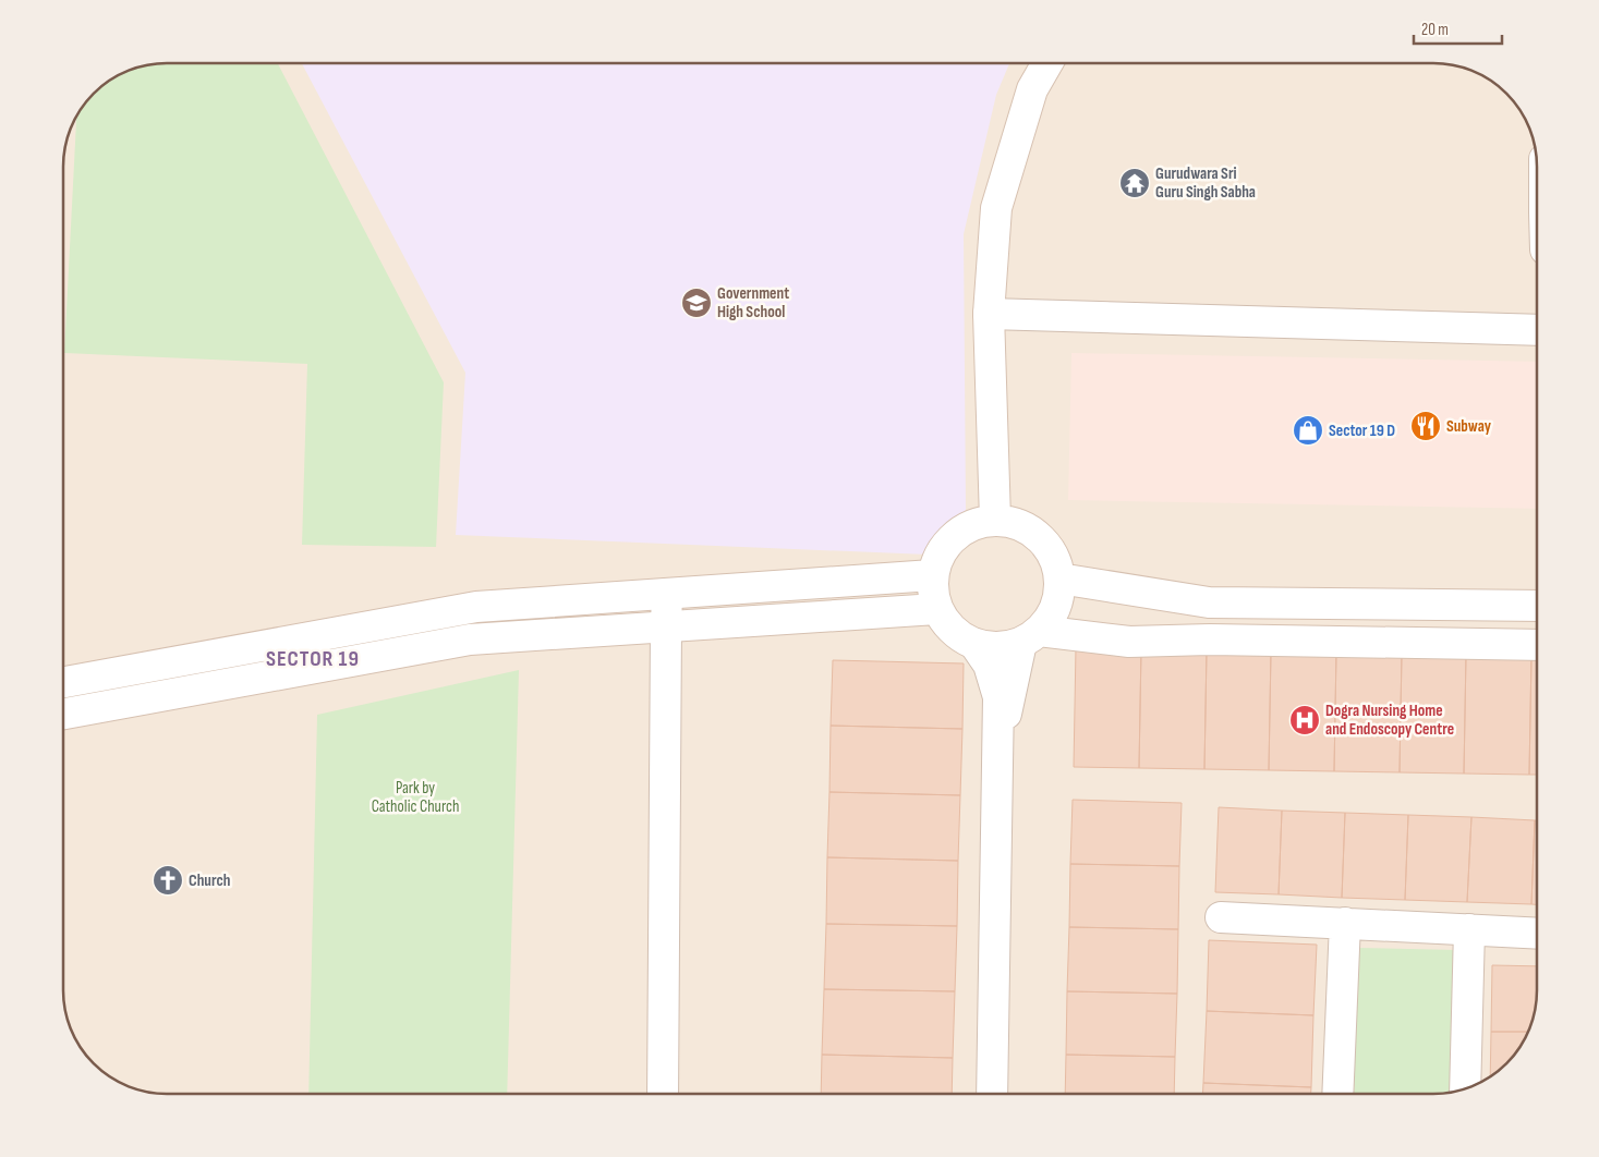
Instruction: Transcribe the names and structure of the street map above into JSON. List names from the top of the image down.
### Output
{
  "districts": ["SECTOR 19"],
  "parks": ["Park by Catholic Church"],
  "places": {
    "temple": ["Gurudwara Sri Guru Singh Sabha"],
    "school or university": ["Government High School"],
    "restaurant": ["Subway"],
    "shop": ["Sector 19 D"],
    "hospital": ["Dogra Nursing Home and Endoscopy Centre"],
    "church": ["Church"]
  },
  "scale_bar": "20 m"
}
